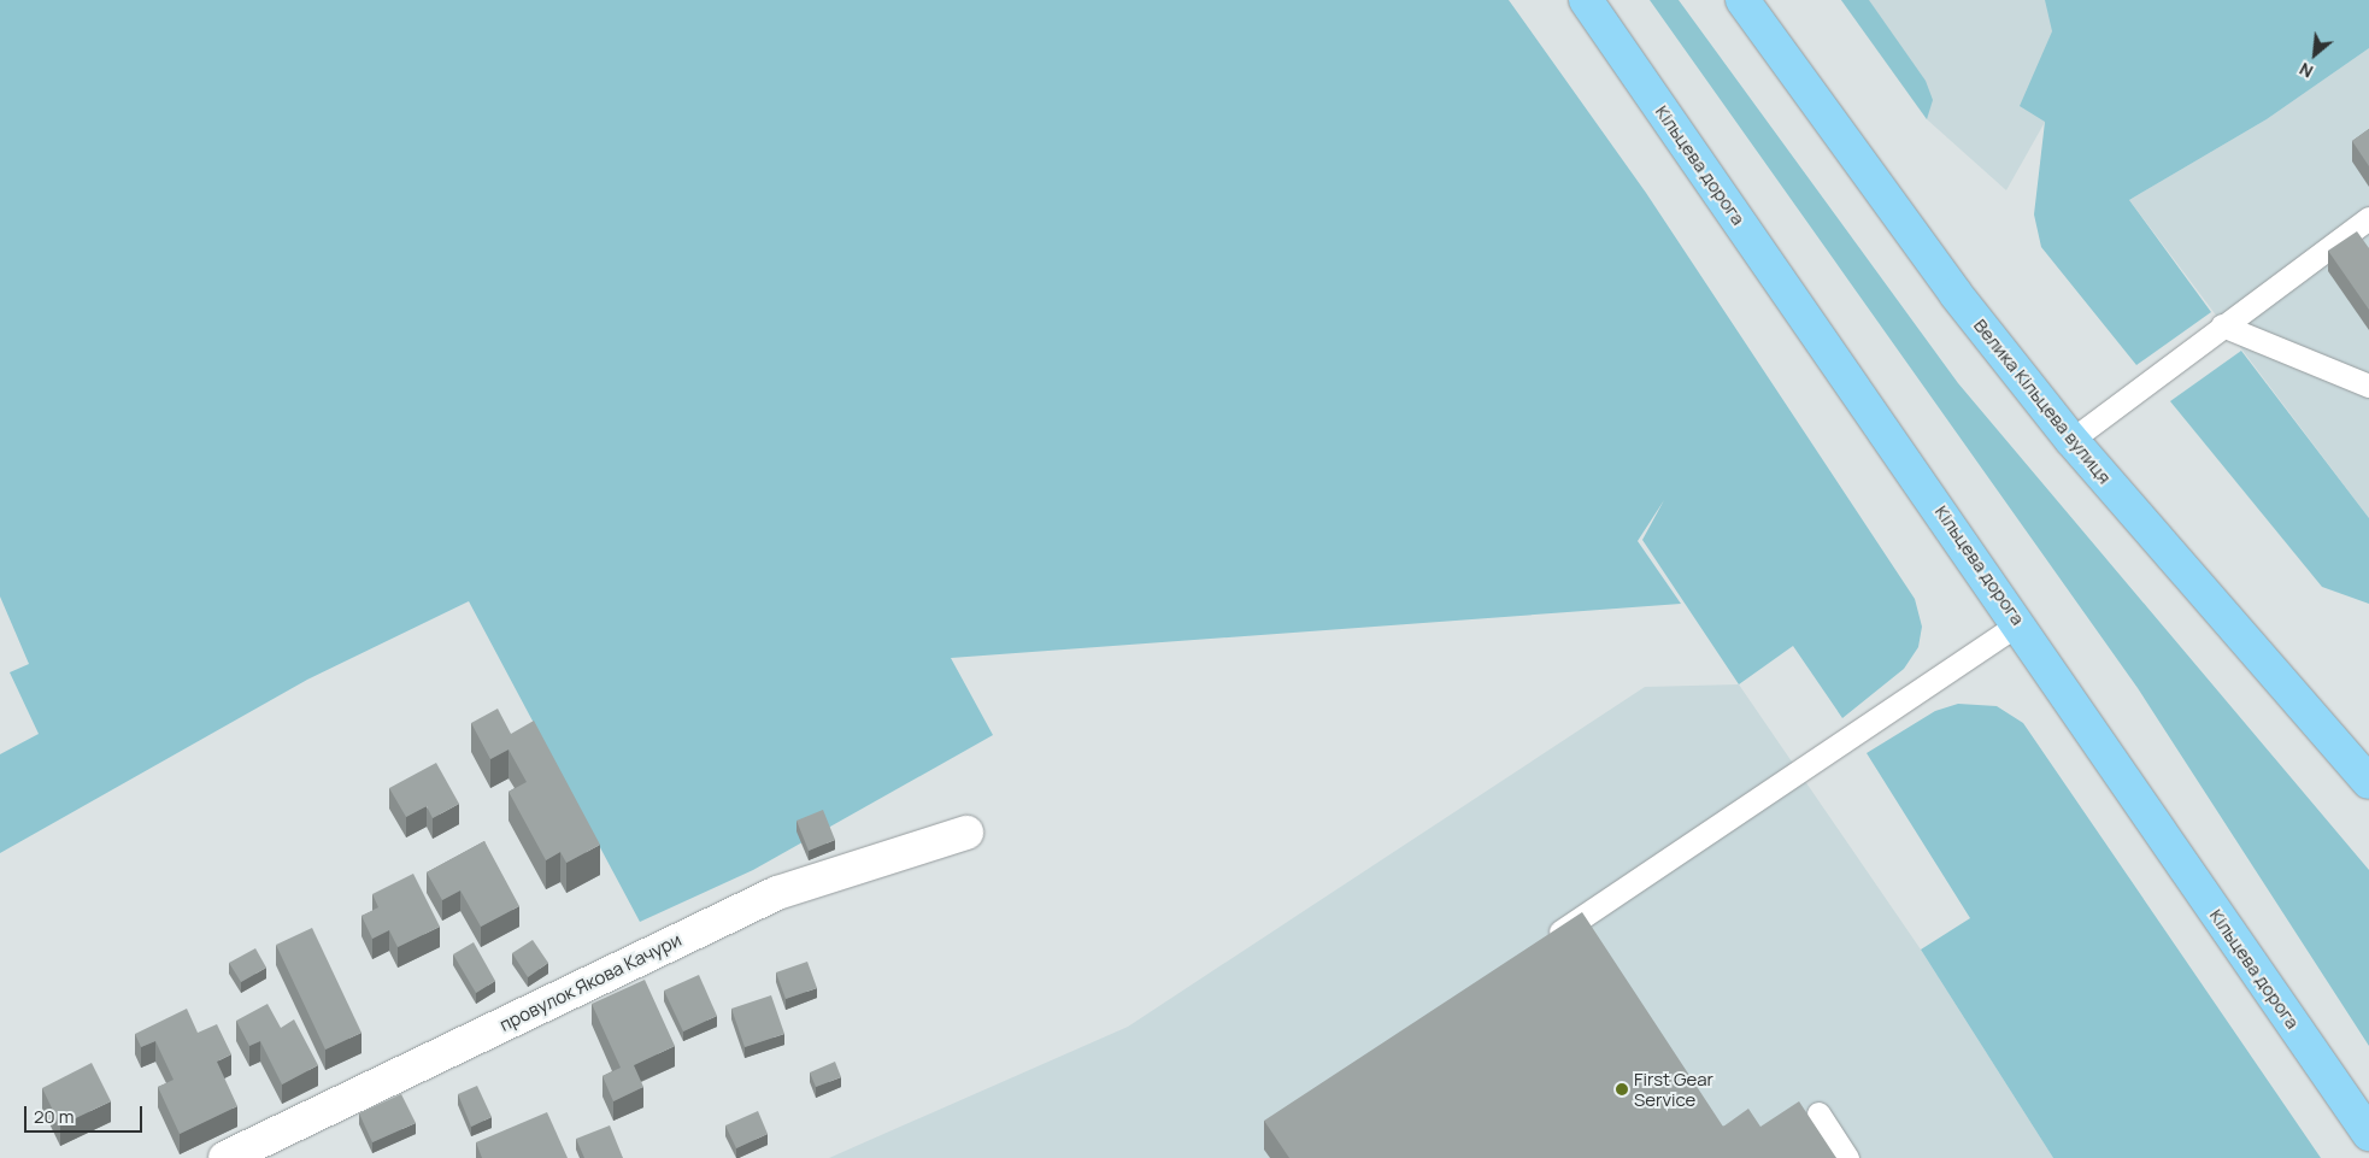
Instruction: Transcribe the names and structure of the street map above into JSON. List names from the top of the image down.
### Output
{
  "streets": {
    "highway": ["Кільцева дорога", "Велика Кільцева вулиця"],
    "street": ["провулок Якова Качури"]
  },
  "places": ["First Gear Service"],
  "scale_bar": "20 m",
  "north": "bottom left"
}
